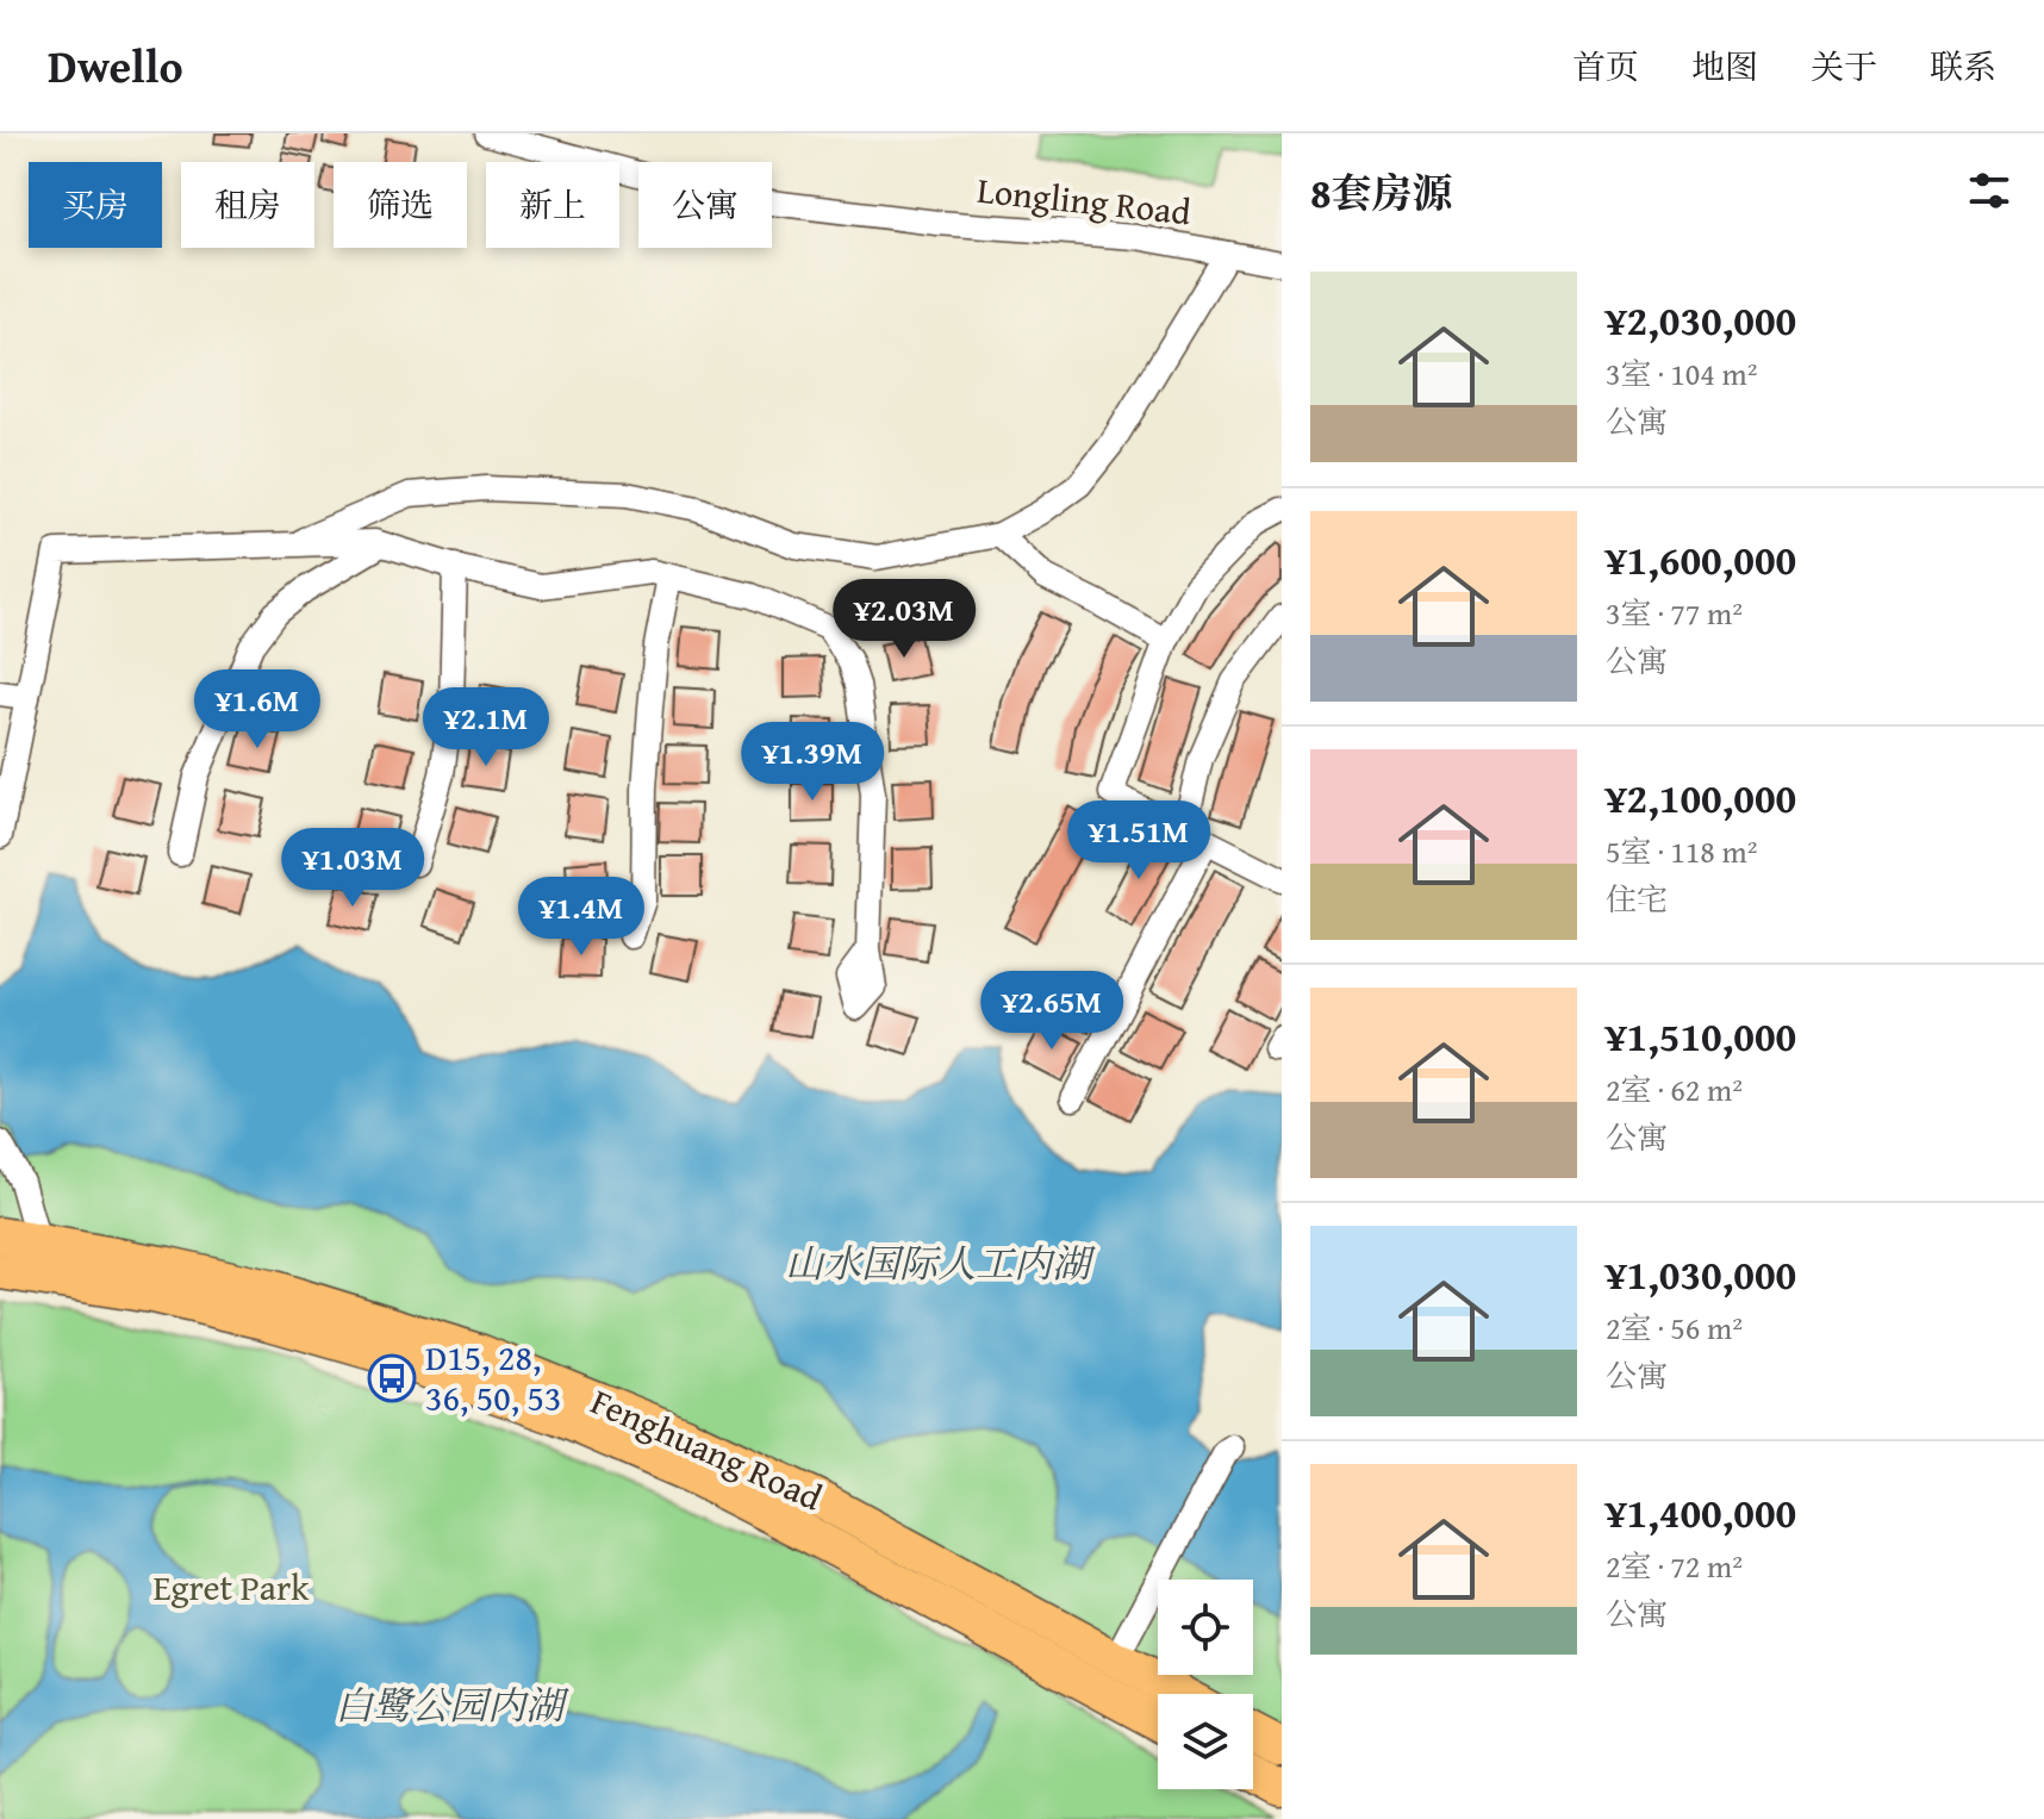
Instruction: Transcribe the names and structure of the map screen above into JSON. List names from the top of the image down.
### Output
{
  "streets": {
    "highway": ["Fenghuang Road"],
    "street": ["Longling Road"]
  },
  "water": ["山水国际人工内湖", "白鹭公园内湖"],
  "parks": ["Egret Park"],
  "places": {
    "bus stop": ["D15, 28, 36, 50, 53"]
  },
  "page": {
    "header": "Dwello",
    "nav": [
      "首页",
      "地图",
      "关于",
      "联系"
    ],
    "heading": "8套房源",
    "chip": [
      "买房",
      "租房",
      "筛选",
      "新上",
      "公寓"
    ],
    "list": [
      {
        "name": "¥2,030,000",
        "note": "3室 · 104 m² · 公寓"
      },
      {
        "name": "¥1,600,000",
        "note": "3室 · 77 m² · 公寓"
      },
      {
        "name": "¥2,100,000",
        "note": "5室 · 118 m² · 住宅"
      },
      {
        "name": "¥1,510,000",
        "note": "2室 · 62 m² · 公寓"
      },
      {
        "name": "¥1,030,000",
        "note": "2室 · 56 m² · 公寓"
      },
      {
        "name": "¥1,400,000",
        "note": "2室 · 72 m² · 公寓"
      }
    ],
    "price": [
      "¥2.03M",
      "¥1.6M",
      "¥2.1M",
      "¥1.39M",
      "¥1.51M",
      "¥1.03M",
      "¥1.4M",
      "¥2.65M"
    ]
  }
}
